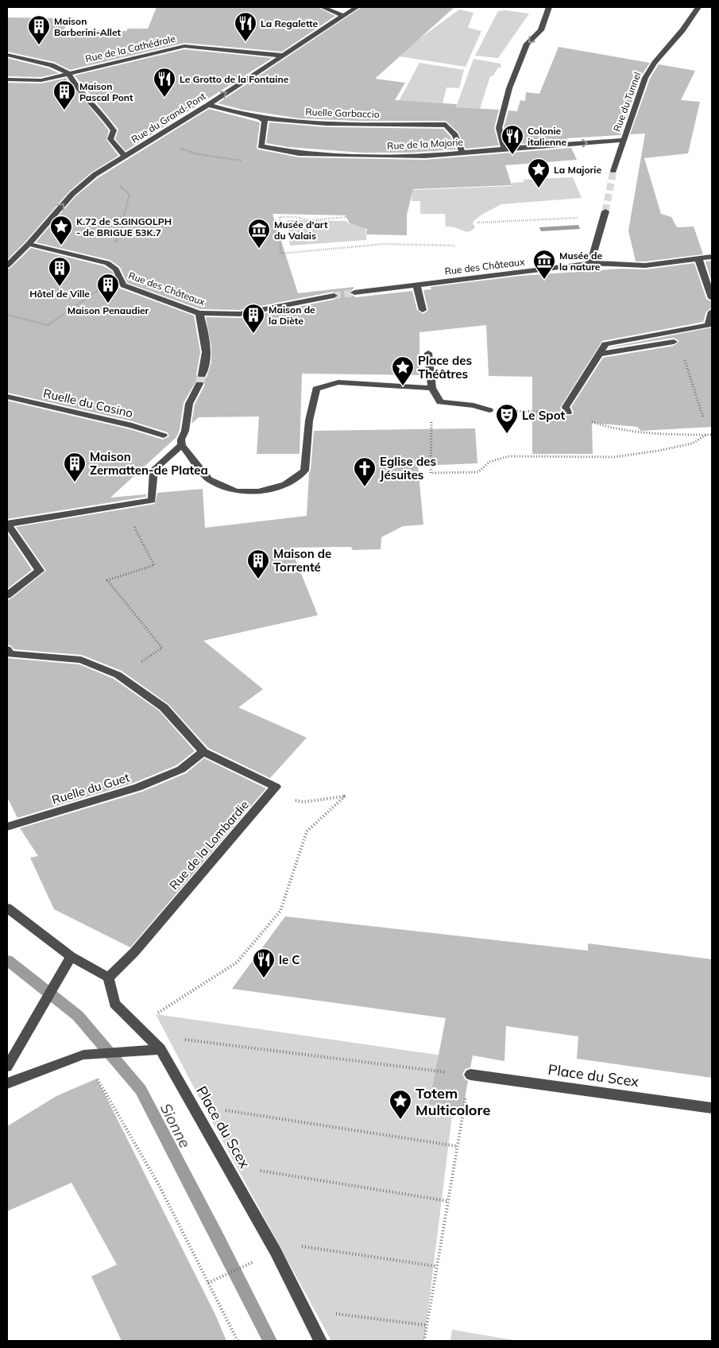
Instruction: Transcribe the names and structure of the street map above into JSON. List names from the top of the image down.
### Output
{
  "streets": {
    "street": [
      "Rue de la Cathédrale",
      "Rue du Tunnel",
      "Ruelle Garbaccio",
      "Rue du Grand-Pont",
      "Rue de la Majorie",
      "Rue des Châteaux",
      "Ruelle du Casino",
      "Ruelle du Guet",
      "Rue de la Lombardie",
      "Place du Scex"
    ]
  },
  "crossings": [
    ["Rue de la Cathédrale", "Rue du Grand-Pont"],
    ["Rue du Tunnel", "Rue de la Majorie"],
    ["Ruelle Garbaccio", "Rue du Grand-Pont"],
    ["Ruelle Garbaccio", "Rue de la Majorie"],
    ["Rue du Grand-Pont", "Rue des Châteaux"],
    ["Ruelle du Guet", "Rue de la Lombardie"],
    ["Rue de la Lombardie", "Place du Scex"]
  ],
  "one_way": ["Rue du Grand-Pont"],
  "water": ["Sionne"],
  "places": {
    "restaurant": [
      "La Regalette",
      "Le Grotto de la Fontaine",
      "Colonie italienne",
      "le C"
    ],
    "building": [
      "Maison Barberini-Allet",
      "Maison Pascal Pont",
      "Hôtel de Ville",
      "Maison Penaudier",
      "Maison de la Diète",
      "Maison Zermatten-de Platea",
      "Maison de Torrenté"
    ],
    "place": [
      "La Majorie",
      "K.72 de S.GINGOLPH - de BRIGUE 53K.7",
      "Place des Théâtres",
      "Totem Multicolore"
    ],
    "museum": ["Musée d'art du Valais", "Musée de la nature"],
    "theatre": ["Le Spot"],
    "church": ["Eglise des Jésuites"]
  }
}
